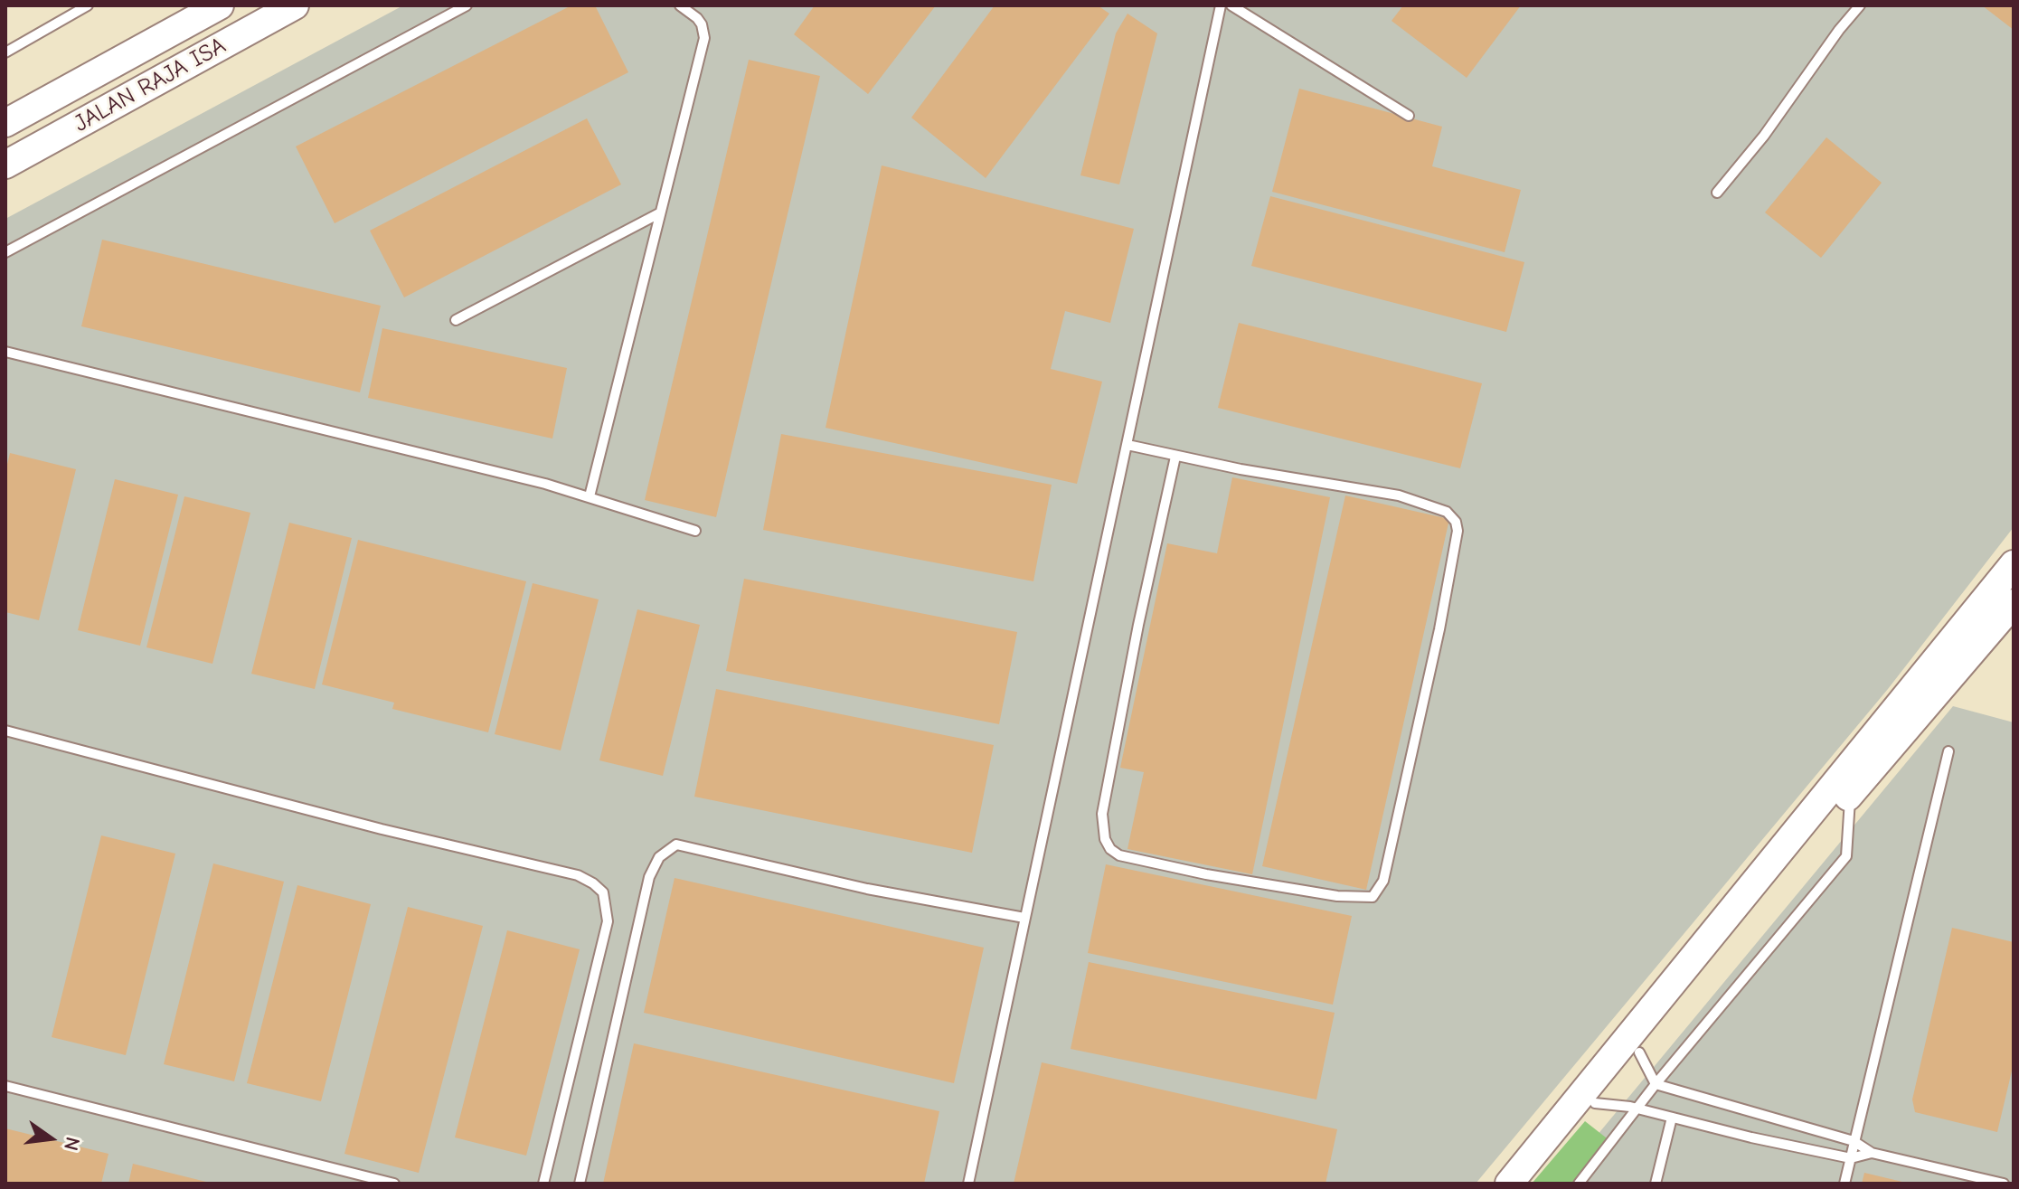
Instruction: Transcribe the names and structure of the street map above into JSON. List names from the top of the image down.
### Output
{
  "streets": {
    "main road": ["JALAN RAJA ISA"]
  },
  "north": "right"
}
